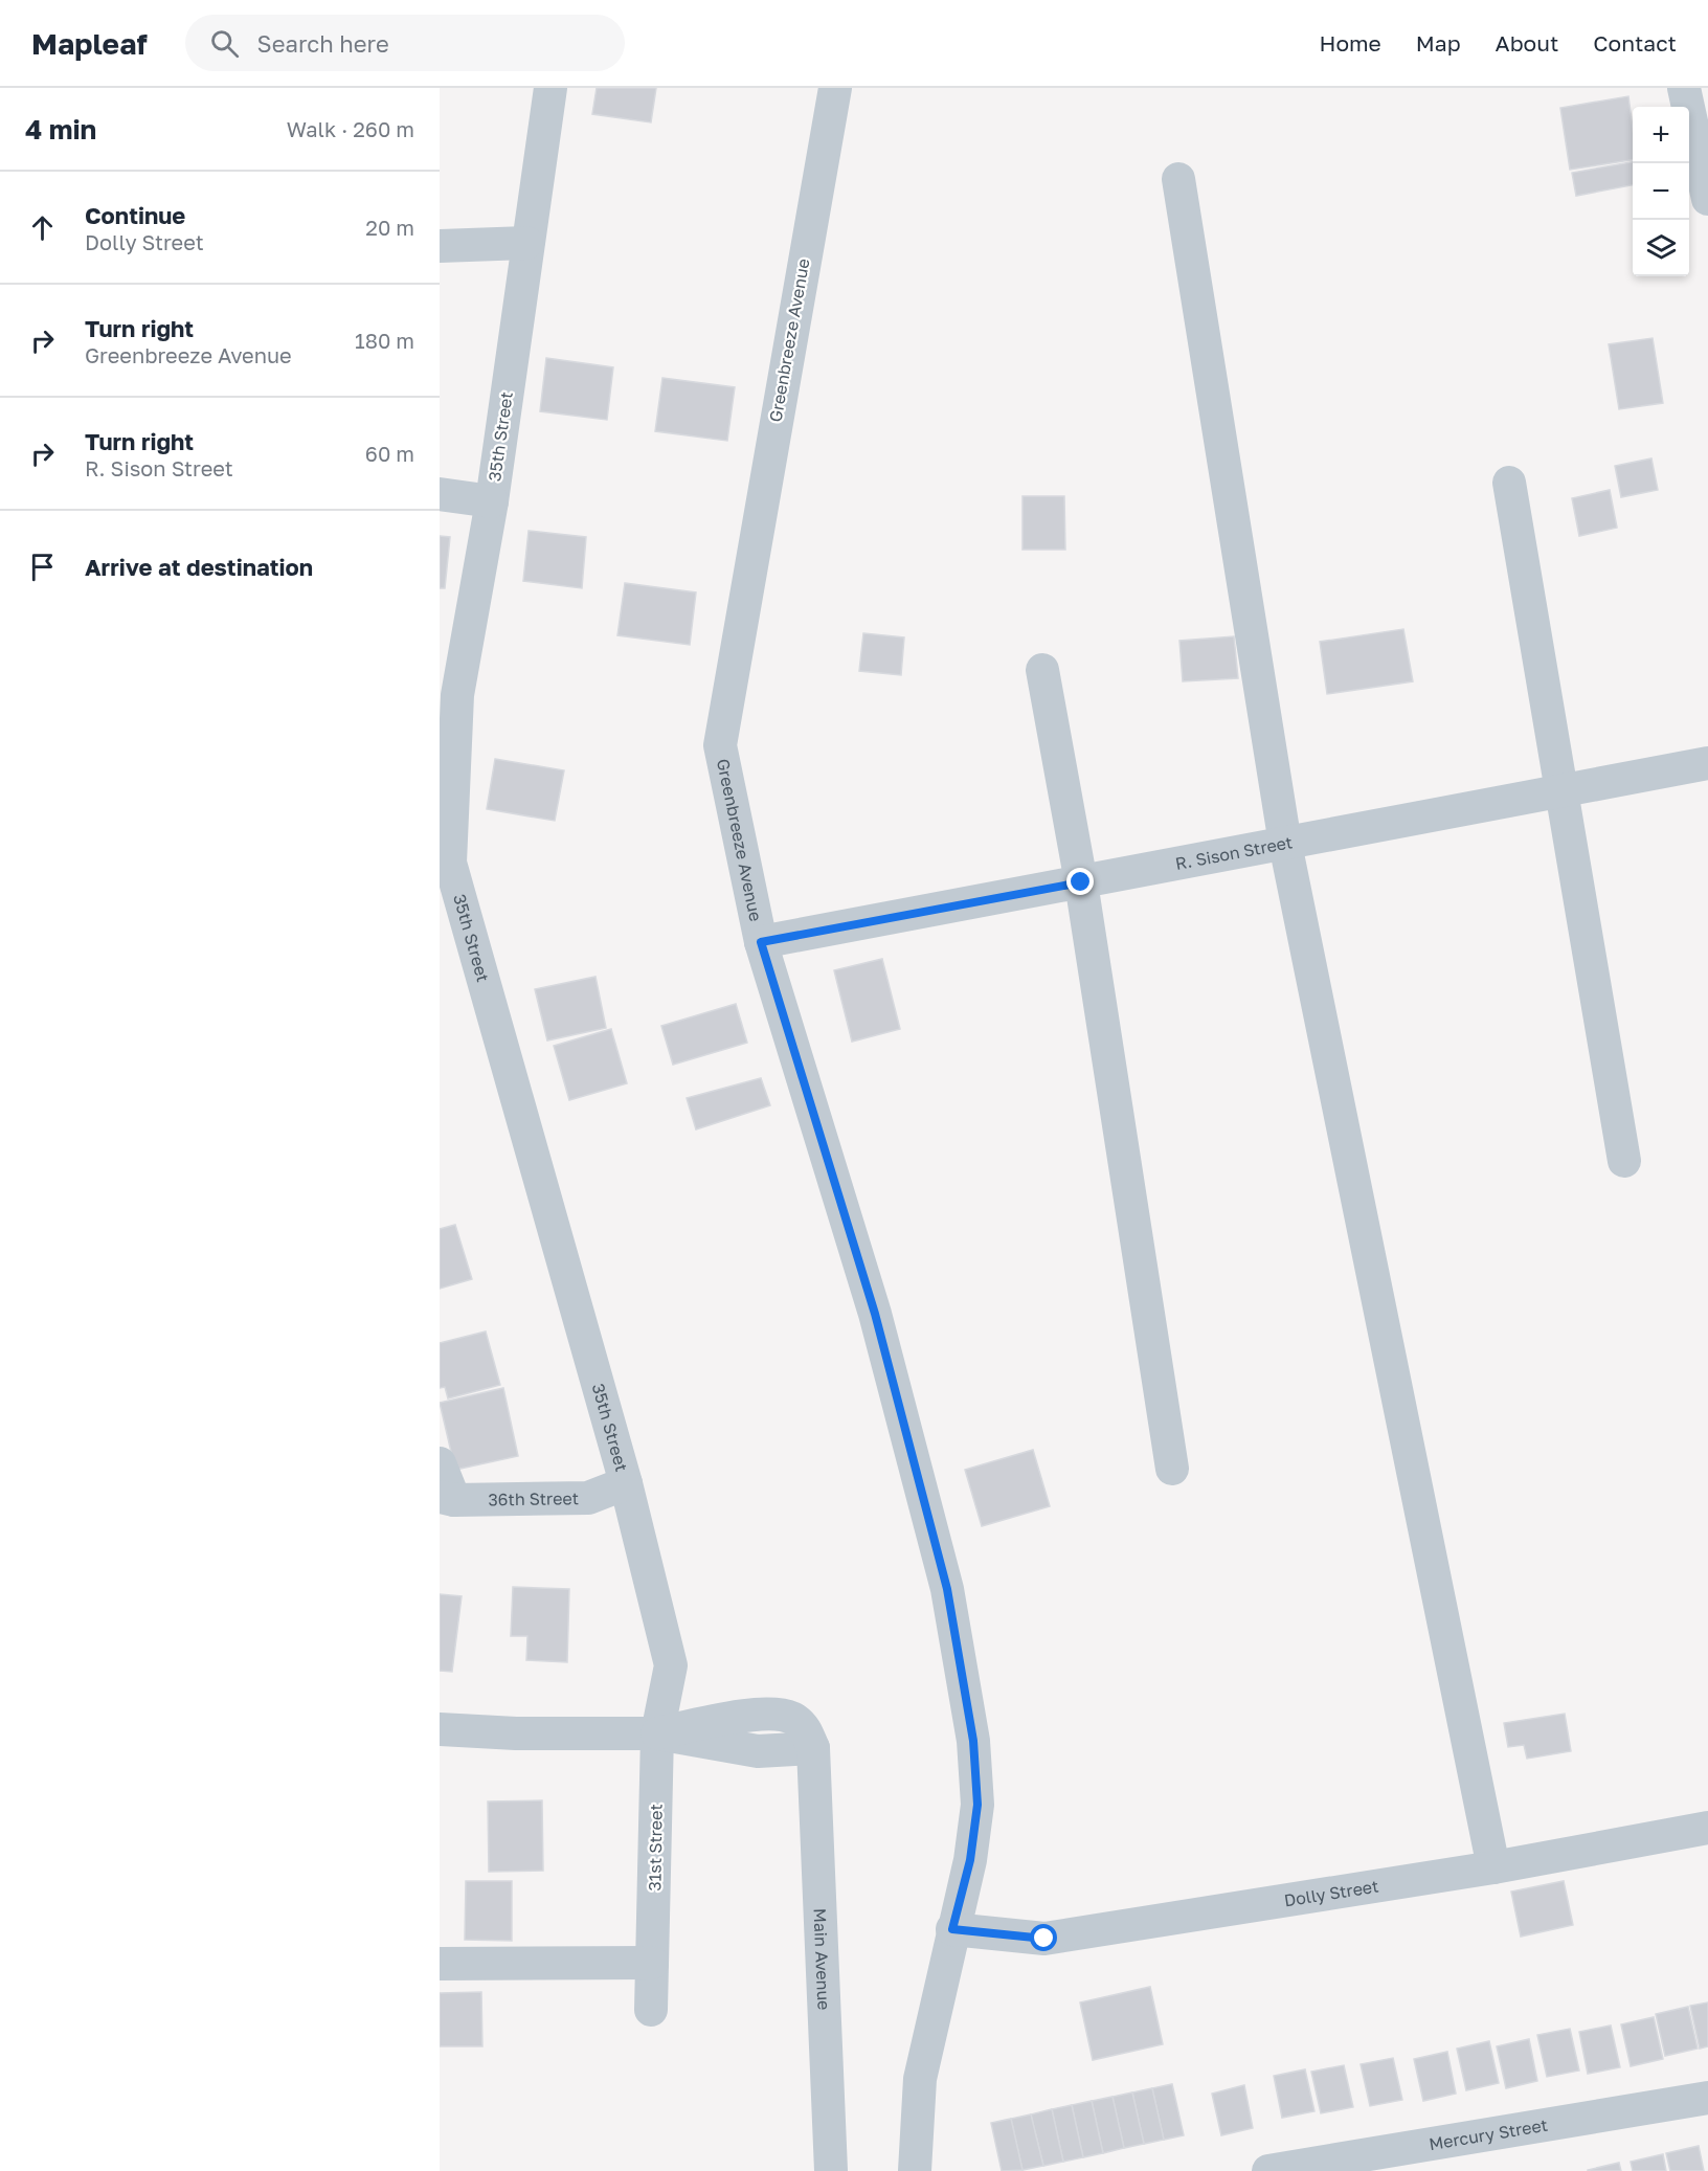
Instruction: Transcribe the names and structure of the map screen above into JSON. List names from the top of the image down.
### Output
{
  "streets": {
    "street": [
      "Greenbreeze Avenue",
      "35th Street",
      "R. Sison Street",
      "36th Street",
      "31st Street",
      "Dolly Street",
      "Main Avenue",
      "Mercury Street"
    ]
  },
  "crossings": [
    ["Greenbreeze Avenue", "R. Sison Street"],
    ["Greenbreeze Avenue", "Dolly Street"],
    ["35th Street", "36th Street"],
    ["35th Street", "31st Street"],
    ["35th Street", "Main Avenue"],
    ["31st Street", "Main Avenue"]
  ],
  "page": {
    "header": "Mapleaf",
    "search": "Search here",
    "nav": [
      "Home",
      "Map",
      "About",
      "Contact"
    ],
    "heading": ["4 min", "Walk · 260 m"],
    "map_buttons": ["+", "−"],
    "list": [
      ["Continue", "Dolly Street", "20 m"],
      ["Turn right", "Greenbreeze Avenue", "180 m"],
      ["Turn right", "R. Sison Street", "60 m"],
      "Arrive at destination"
    ]
  }
}
